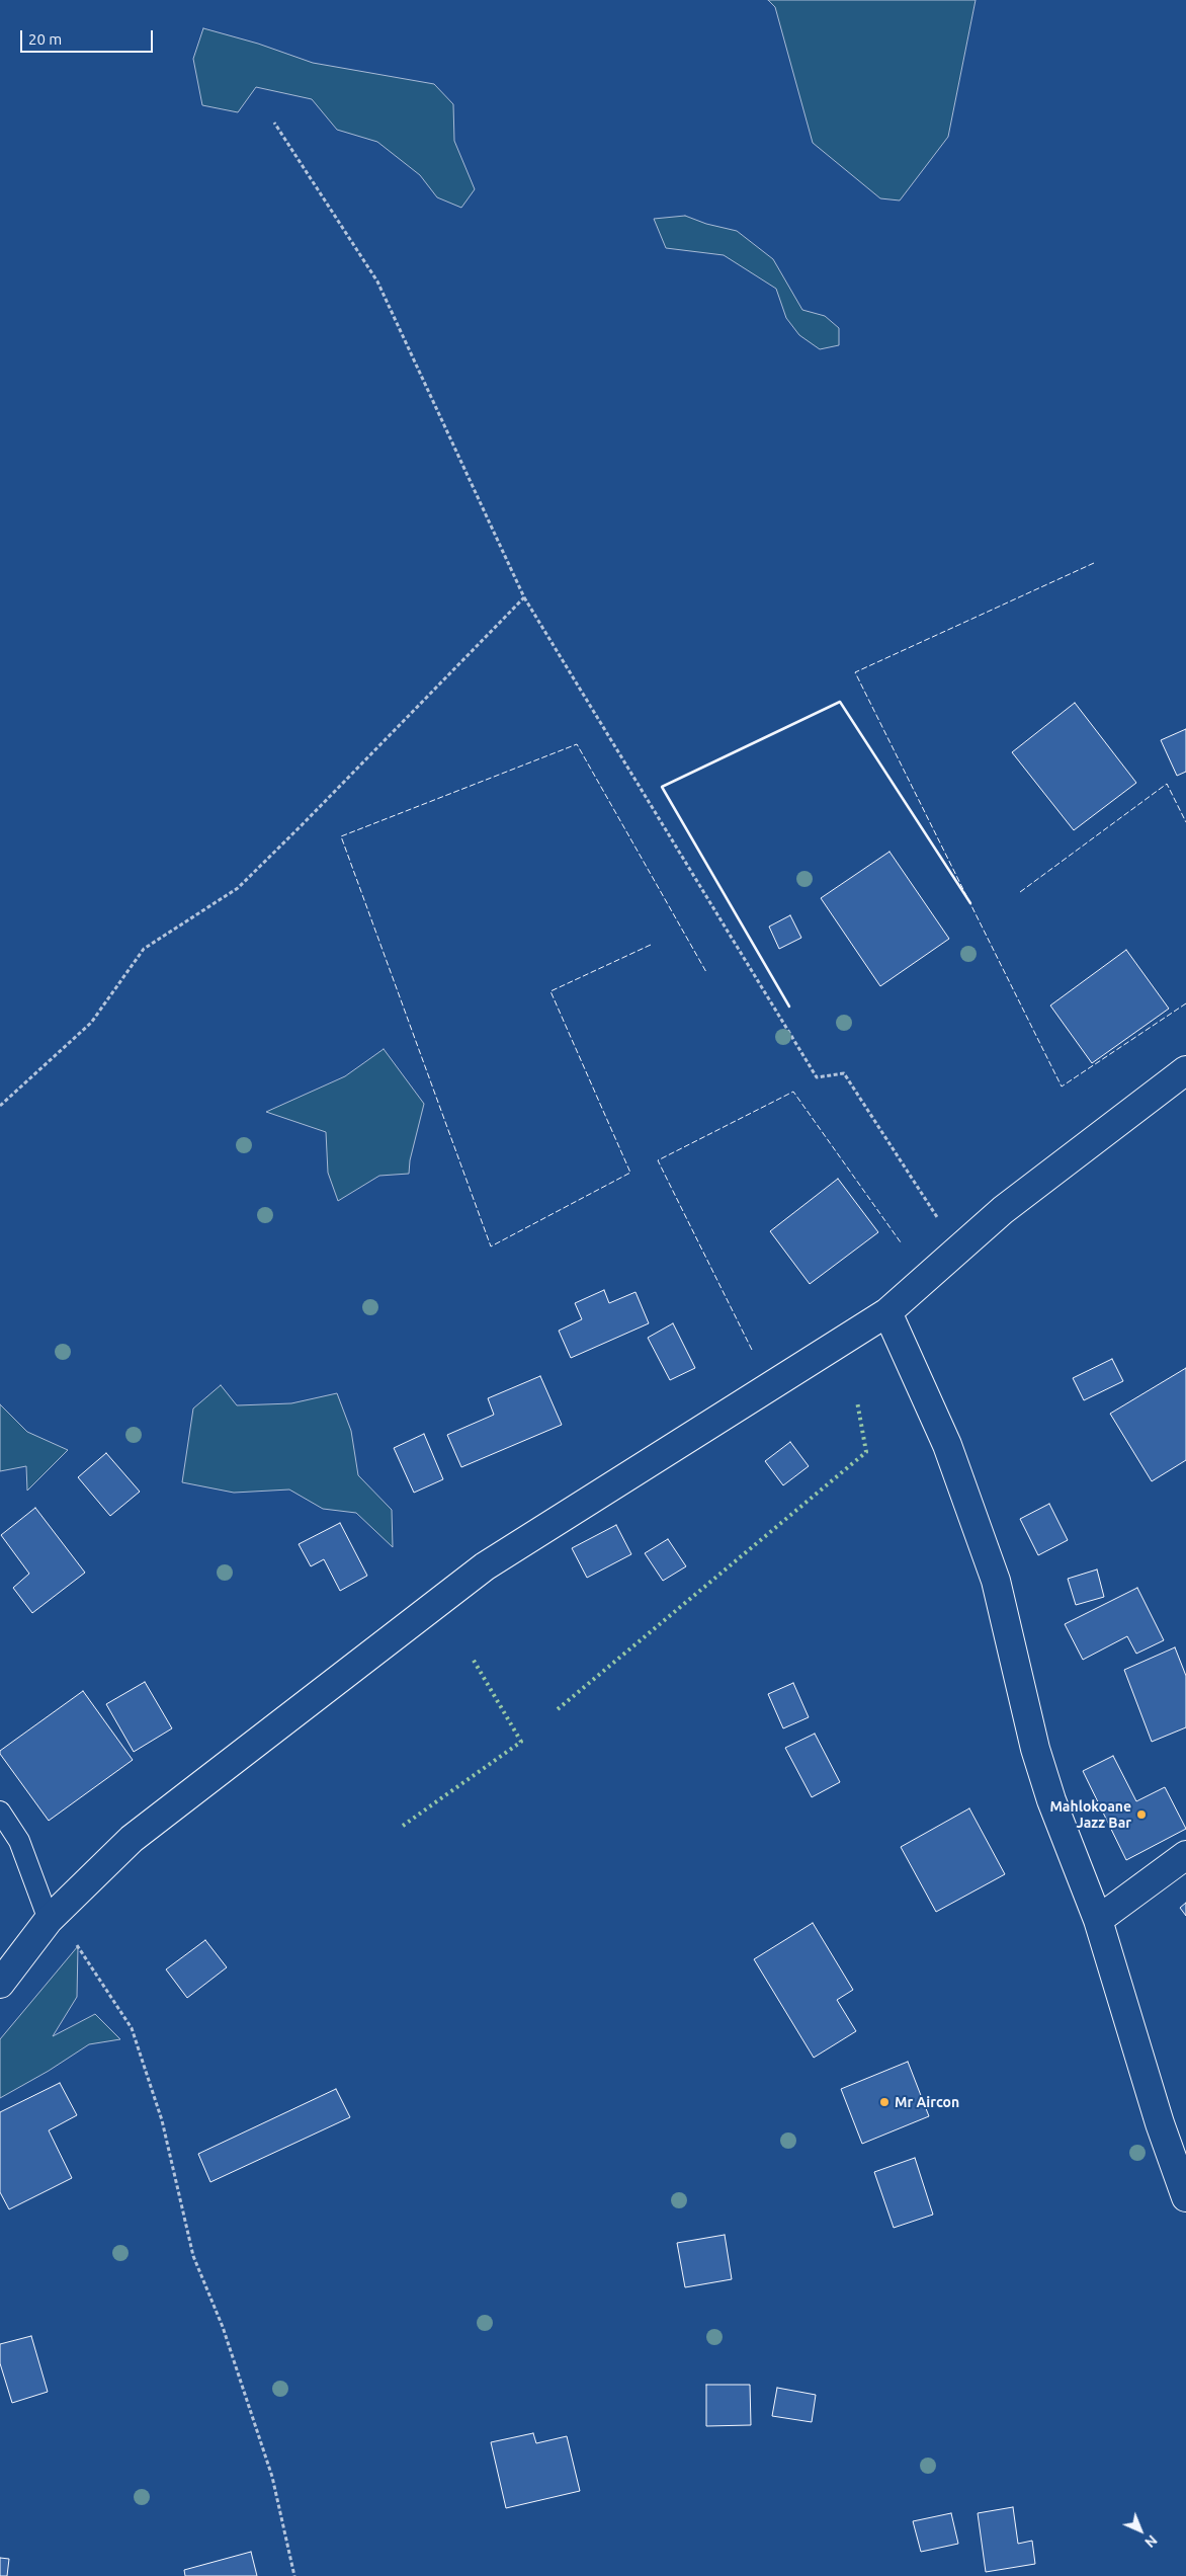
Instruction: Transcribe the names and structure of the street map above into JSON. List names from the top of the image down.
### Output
{
  "places": ["Mahlokoane Jazz Bar", "Mr Aircon"],
  "scale_bar": "20 m",
  "north": "bottom right"
}
